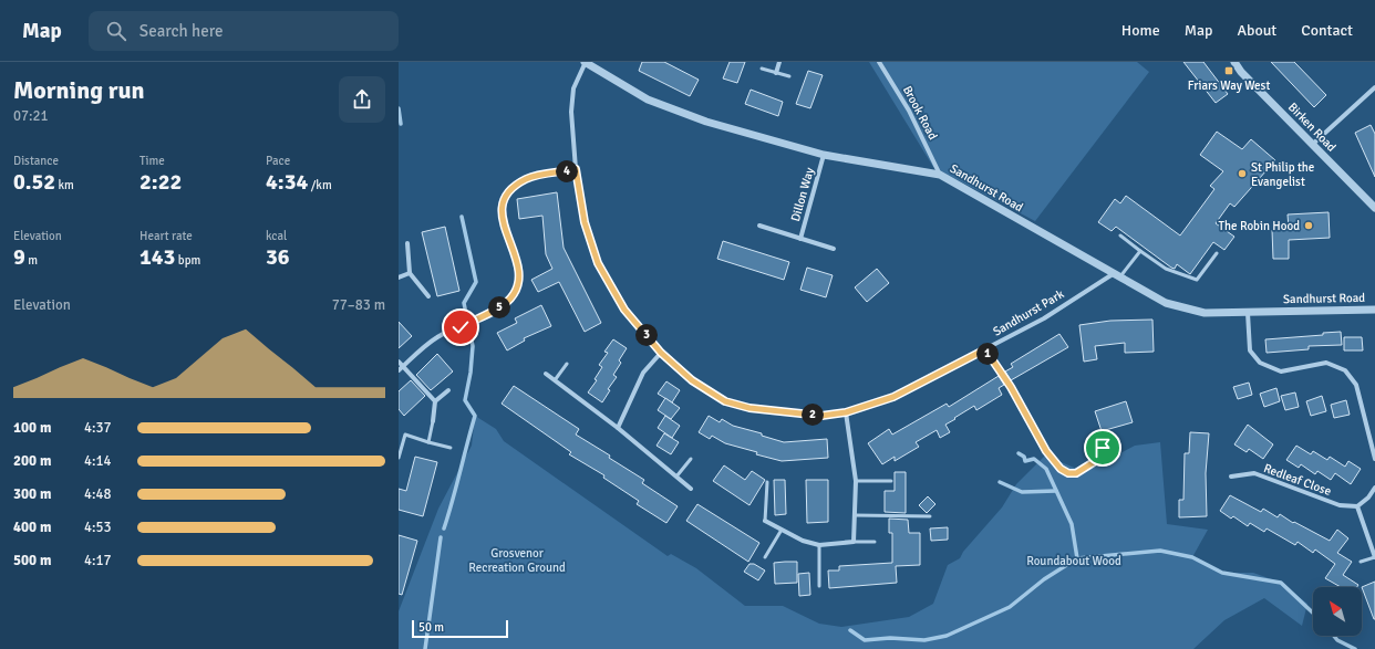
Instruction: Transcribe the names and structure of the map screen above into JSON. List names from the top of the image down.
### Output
{
  "streets": {
    "street": [
      "Brook Road",
      "Birken Road",
      "Sandhurst Road",
      "Dillon Way",
      "Sandhurst Park",
      "Redleaf Close"
    ]
  },
  "crossings": [
    ["Brook Road", "Sandhurst Road"],
    ["Sandhurst Road", "Dillon Way"],
    ["Sandhurst Road", "Sandhurst Park"]
  ],
  "parks": ["Grosvenor Recreation Ground", "Roundabout Wood"],
  "places": {
    "transit": ["Friars Way West"],
    "other": ["St Philip the Evangelist", "The Robin Hood"]
  },
  "scale_bar": "50 m",
  "north": "top left",
  "page": {
    "header": "Map",
    "search": "Search here",
    "nav": [
      "Home",
      "Map",
      "About",
      "Contact"
    ],
    "heading": ["Morning run", "07:21"],
    "stats": [
      ["Distance", "0.52 km"],
      ["Time", "2:22"],
      ["Pace", "4:34 /km"],
      ["Elevation", "9 m"],
      ["Heart rate", "143 bpm"],
      ["kcal", "36"]
    ],
    "pins": [
      "4",
      "5",
      "3",
      "1",
      "2"
    ],
    "chart": ["Elevation", "77–83 m"],
    "list": [
      {
        "name": "100 m",
        "note": "4:37"
      },
      {
        "name": "200 m",
        "note": "4:14"
      },
      {
        "name": "300 m",
        "note": "4:48"
      },
      {
        "name": "400 m",
        "note": "4:53"
      },
      {
        "name": "500 m",
        "note": "4:17"
      }
    ],
    "scale": "50 m"
  }
}
